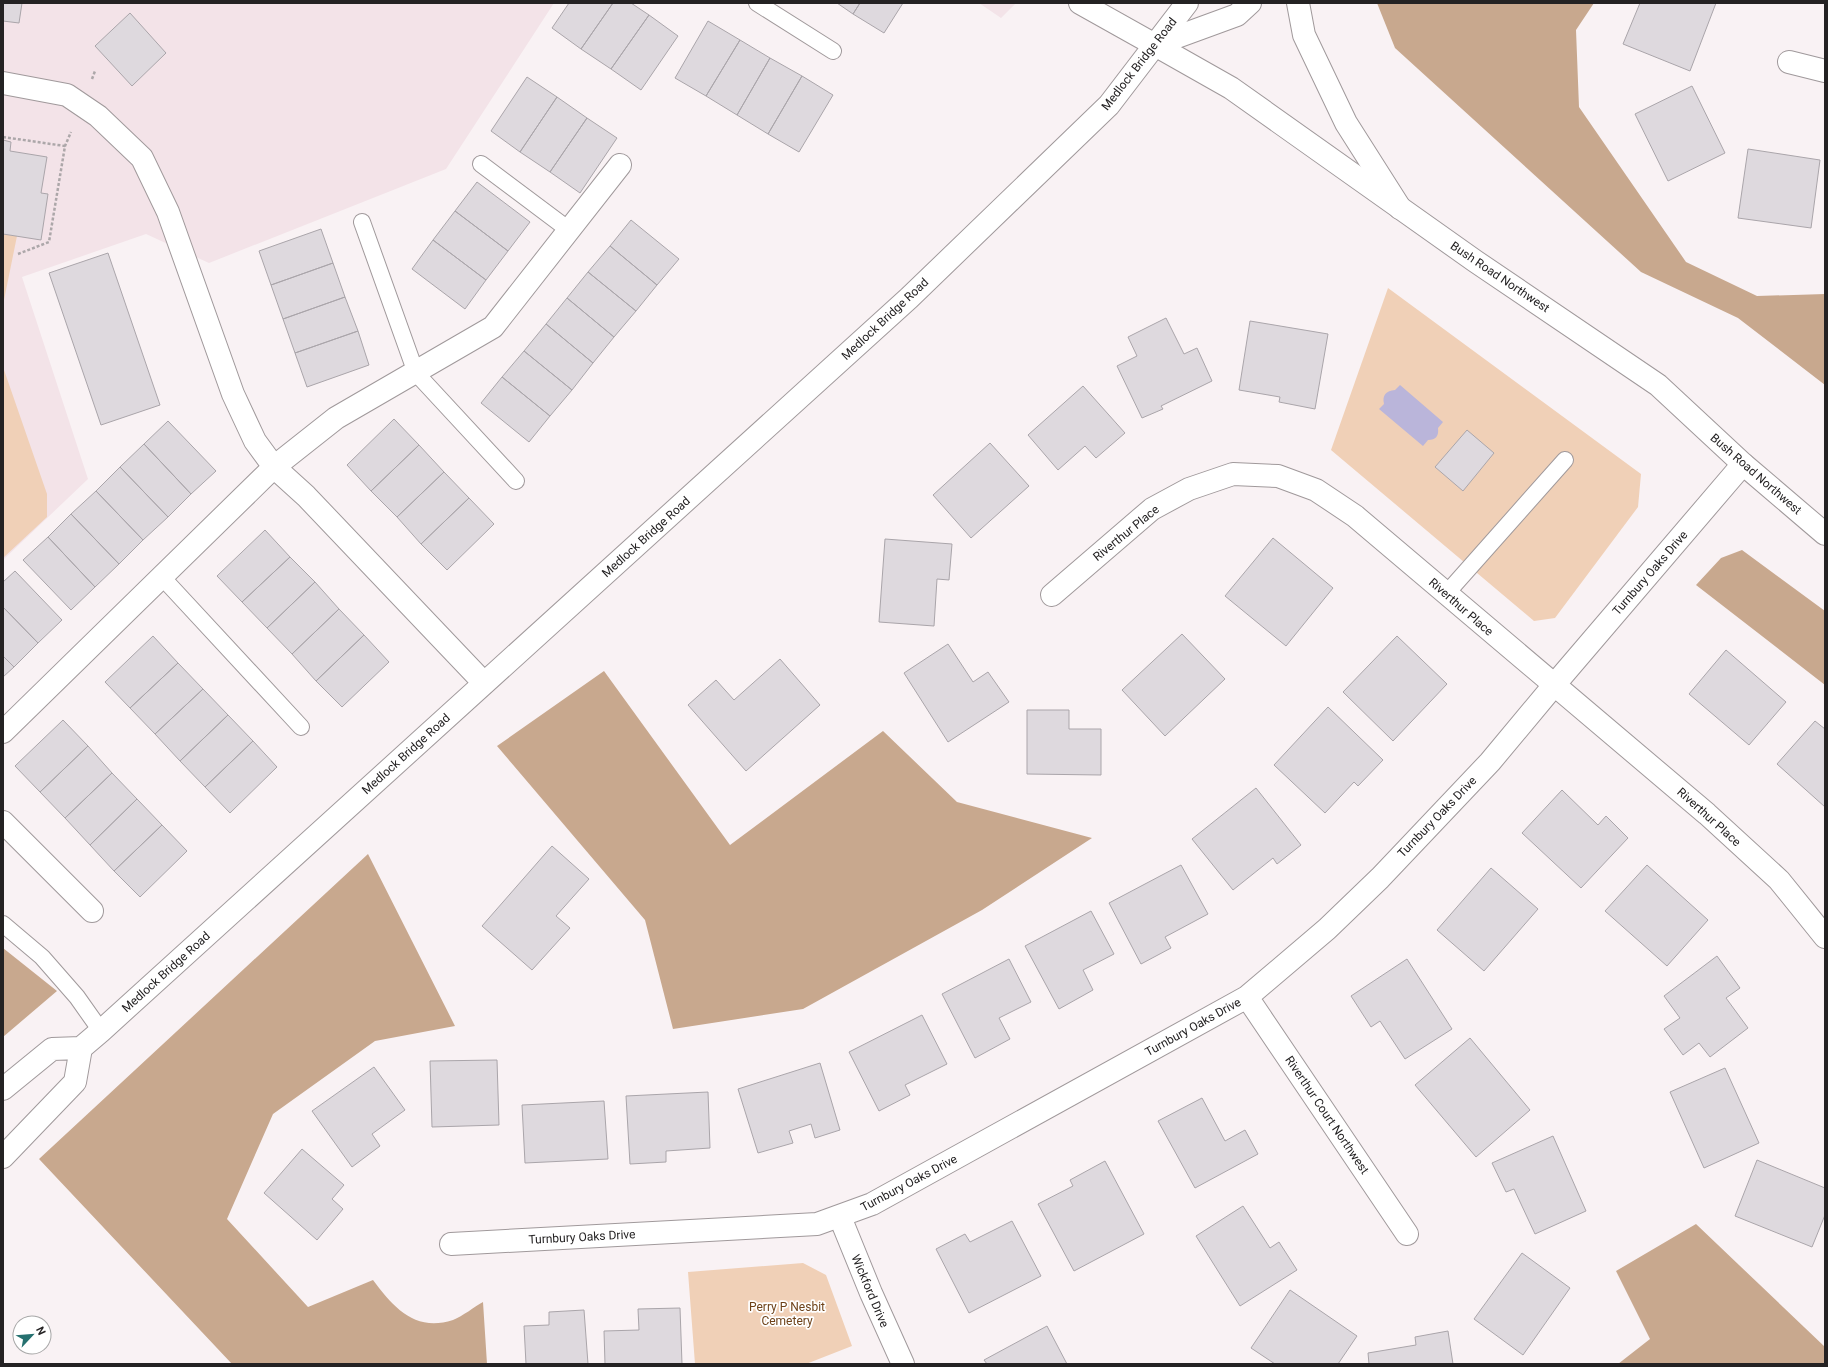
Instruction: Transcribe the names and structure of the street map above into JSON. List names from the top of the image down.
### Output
{
  "streets": {
    "main road": [
      "Medlock Bridge Road",
      "Bush Road Northwest",
      "Riverthur Place",
      "Turnbury Oaks Drive",
      "Riverthur Court Northwest",
      "Wickford Drive"
    ]
  },
  "crossings": [
    ["Medlock Bridge Road", "Bush Road Northwest"],
    ["Bush Road Northwest", "Turnbury Oaks Drive"],
    ["Riverthur Place", "Turnbury Oaks Drive"],
    ["Turnbury Oaks Drive", "Riverthur Court Northwest"],
    ["Turnbury Oaks Drive", "Wickford Drive"]
  ],
  "parks": ["Perry P Nesbit Cemetery"],
  "north": "top right"
}
